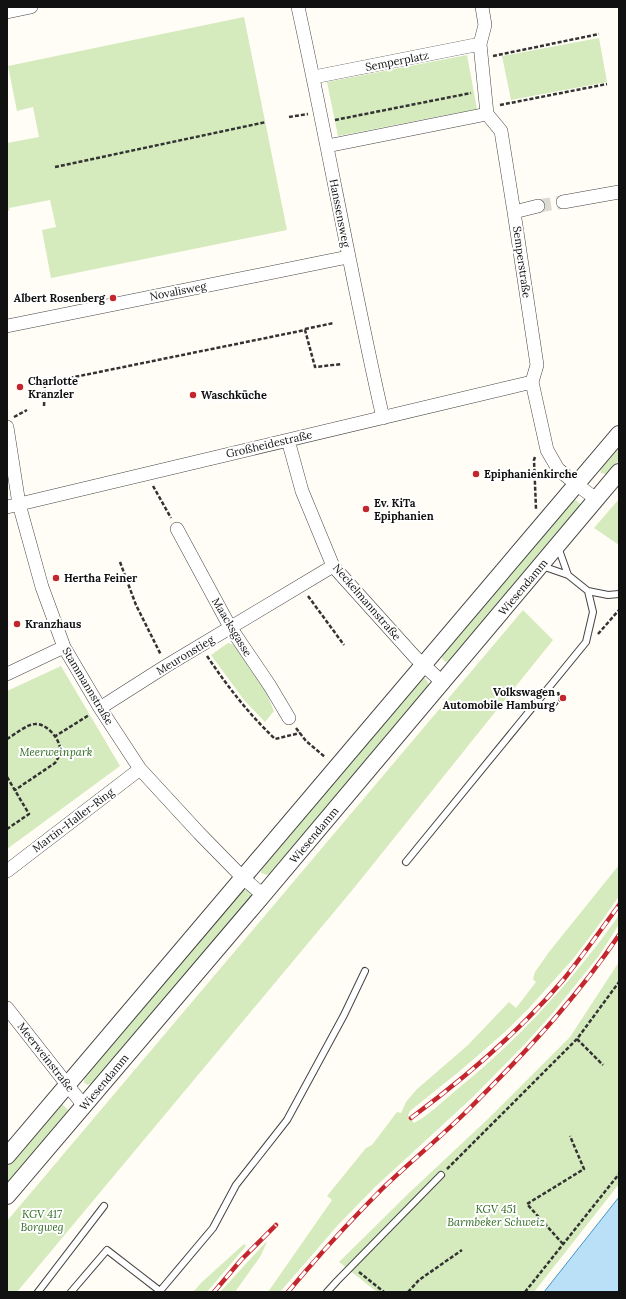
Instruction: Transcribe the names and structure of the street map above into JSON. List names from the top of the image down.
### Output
{
  "streets": {
    "street": [
      "Semperplatz",
      "Hanssensweg",
      "Semperstraße",
      "Novalisweg",
      "Großheidestraße",
      "Wiesendamm",
      "Neckelmannstraße",
      "Maacksgasse",
      "Meuronstieg",
      "Stammannstraße",
      "Martin-Haller-Ring",
      "Meerweinstraße"
    ]
  },
  "crossings": [
    ["Semperplatz", "Hanssensweg"],
    ["Hanssensweg", "Novalisweg"],
    ["Hanssensweg", "Großheidestraße"],
    ["Semperstraße", "Großheidestraße"],
    ["Semperstraße", "Wiesendamm"],
    ["Großheidestraße", "Neckelmannstraße"],
    ["Großheidestraße", "Stammannstraße"],
    ["Wiesendamm", "Neckelmannstraße"],
    ["Wiesendamm", "Stammannstraße"],
    ["Wiesendamm", "Meerweinstraße"],
    ["Neckelmannstraße", "Meuronstieg"],
    ["Maacksgasse", "Meuronstieg"],
    ["Meuronstieg", "Stammannstraße"],
    ["Stammannstraße", "Martin-Haller-Ring"]
  ],
  "parks": ["Meerweinpark", "KGV 451 Barmbeker Schweiz", "KGV 417 Borgweg"],
  "places": [
    "Albert Rosenberg",
    "Charlotte Kranzler",
    "Waschküche",
    "Epiphanienkirche",
    "Ev. KiTa Epiphanien",
    "Hertha Feiner",
    "Kranzhaus",
    "Volkswagen Automobile Hamburg"
  ]
}
